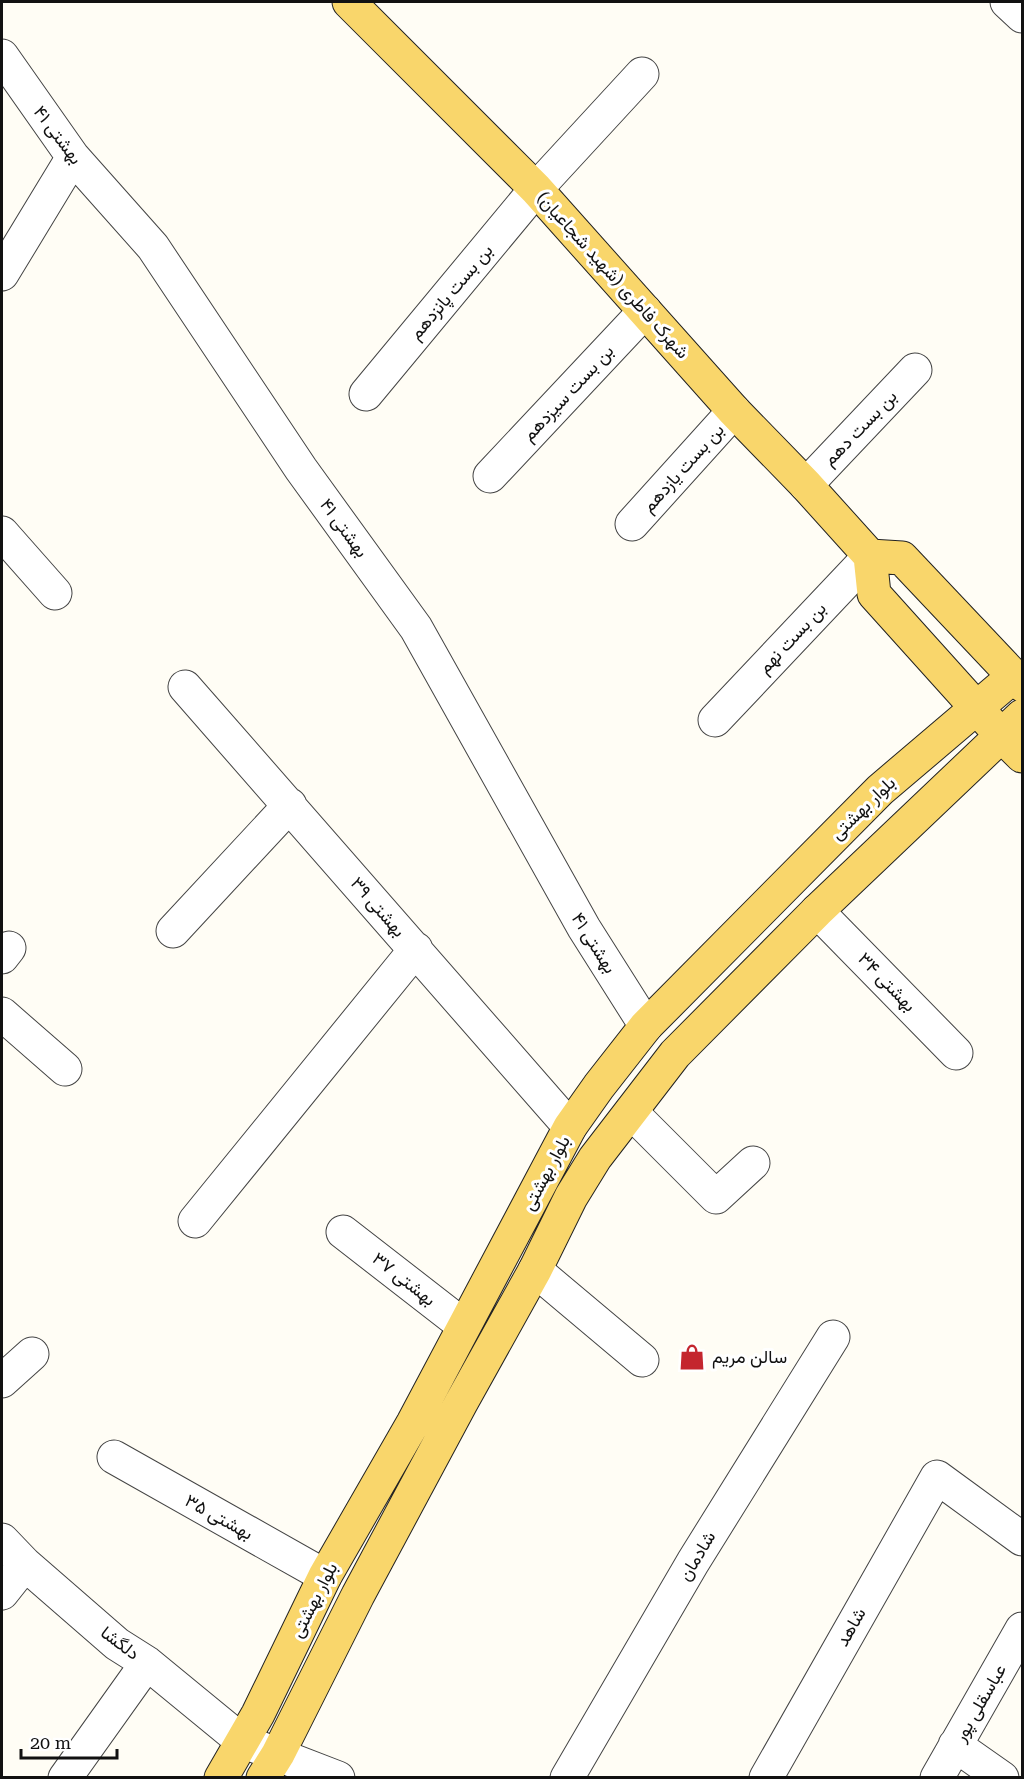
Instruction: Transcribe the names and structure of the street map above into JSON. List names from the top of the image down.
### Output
{
  "streets": {
    "main road": ["شهرک فاطری (شهید شجاعیان)", "بلوار بهشتی"],
    "street": [
      "بهشتی ۴۱",
      "بن بست پانزدهم",
      "بن بست سیزدهم",
      "بن بست دهم",
      "بن بست یازدهم",
      "بن بست نهم",
      "بهشتی ۳۹",
      "بهشتی ۳۴",
      "بهشتی ٣٧",
      "بهشتی ۳۵",
      "شادمان",
      "شاهد",
      "دلگشا",
      "عباسقلی پور"
    ]
  },
  "crossings": [
    ["بهشتی ۴۱", "بلوار بهشتی"],
    ["شهرک فاطری (شهید شجاعیان)", "بن بست پانزدهم"],
    ["شهرک فاطری (شهید شجاعیان)", "بن بست سیزدهم"],
    ["شهرک فاطری (شهید شجاعیان)", "بن بست دهم"],
    ["شهرک فاطری (شهید شجاعیان)", "بن بست یازدهم"],
    ["شهرک فاطری (شهید شجاعیان)", "بن بست نهم"],
    ["بلوار بهشتی", "بهشتی ۳۹"],
    ["بلوار بهشتی", "بهشتی ۳۴"],
    ["بلوار بهشتی", "بهشتی ٣٧"],
    ["بلوار بهشتی", "بهشتی ۳۵"],
    ["بلوار بهشتی", "دلگشا"]
  ],
  "places": {
    "shop": ["سالن مریم"]
  },
  "scale_bar": "20 m"
}
